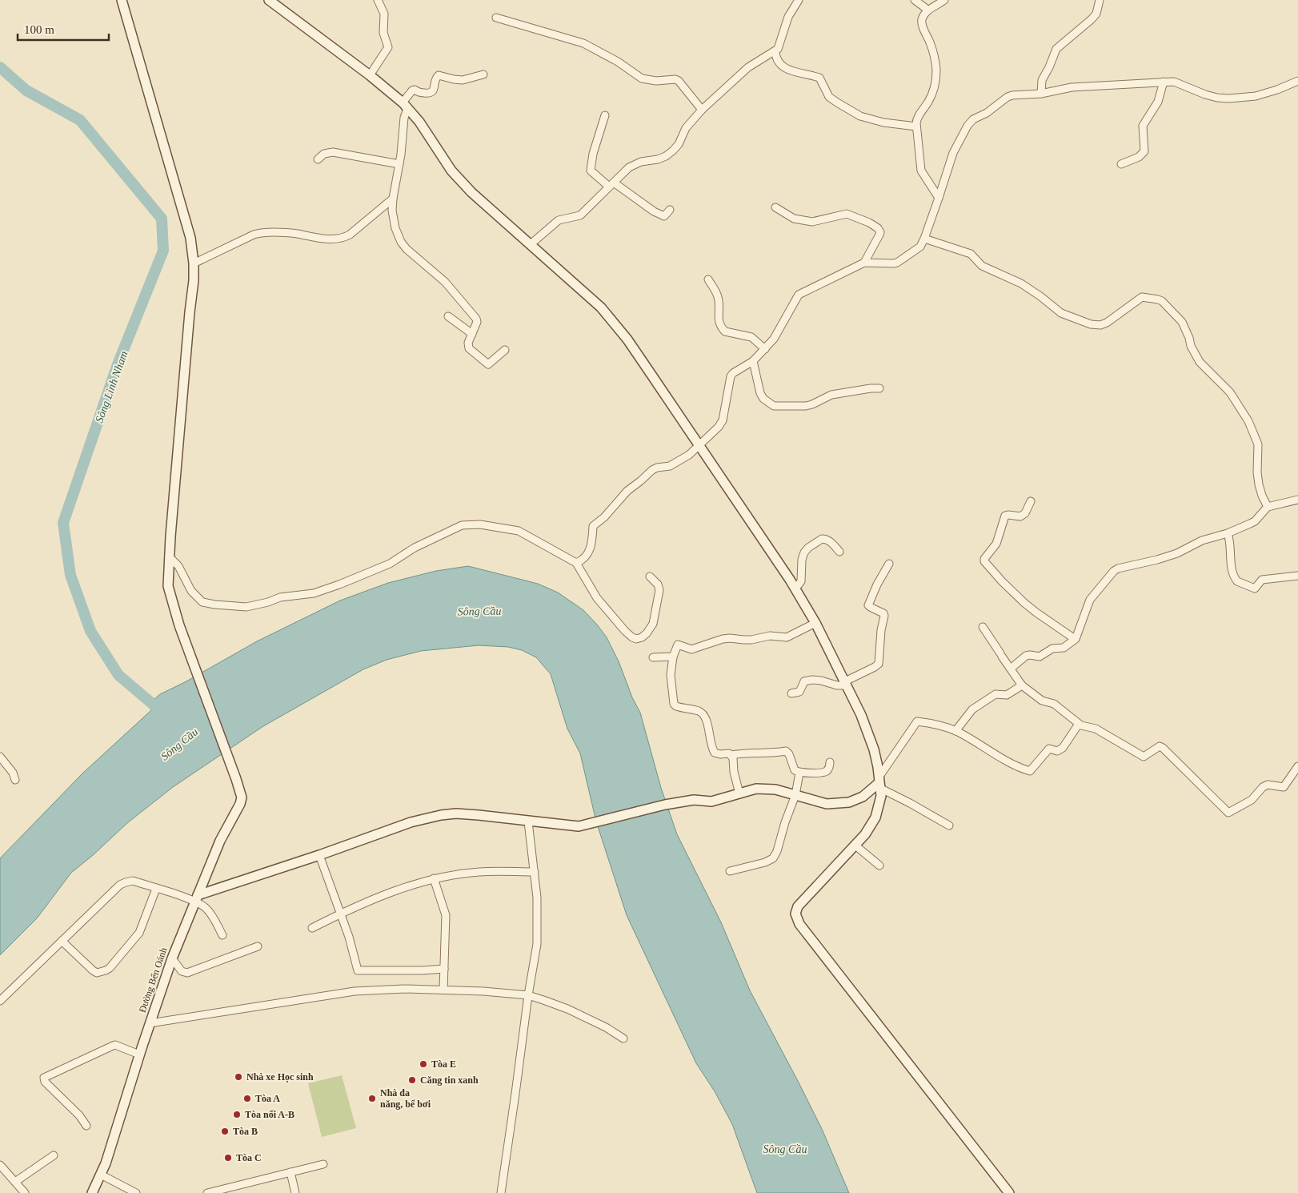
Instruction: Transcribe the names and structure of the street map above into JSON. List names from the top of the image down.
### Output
{
  "streets": {
    "street": ["Đường Bến Oánh"]
  },
  "water": ["Sông Linh Nham", "Sông Cầu"],
  "places": [
    "Tòa E",
    "Nhà xe Học sinh",
    "Căng tin xanh",
    "Tòa A",
    "Nhà đa năng, bể bơi",
    "Tòa nối A-B",
    "Tòa B",
    "Tòa C"
  ],
  "scale_bar": "100 m"
}
